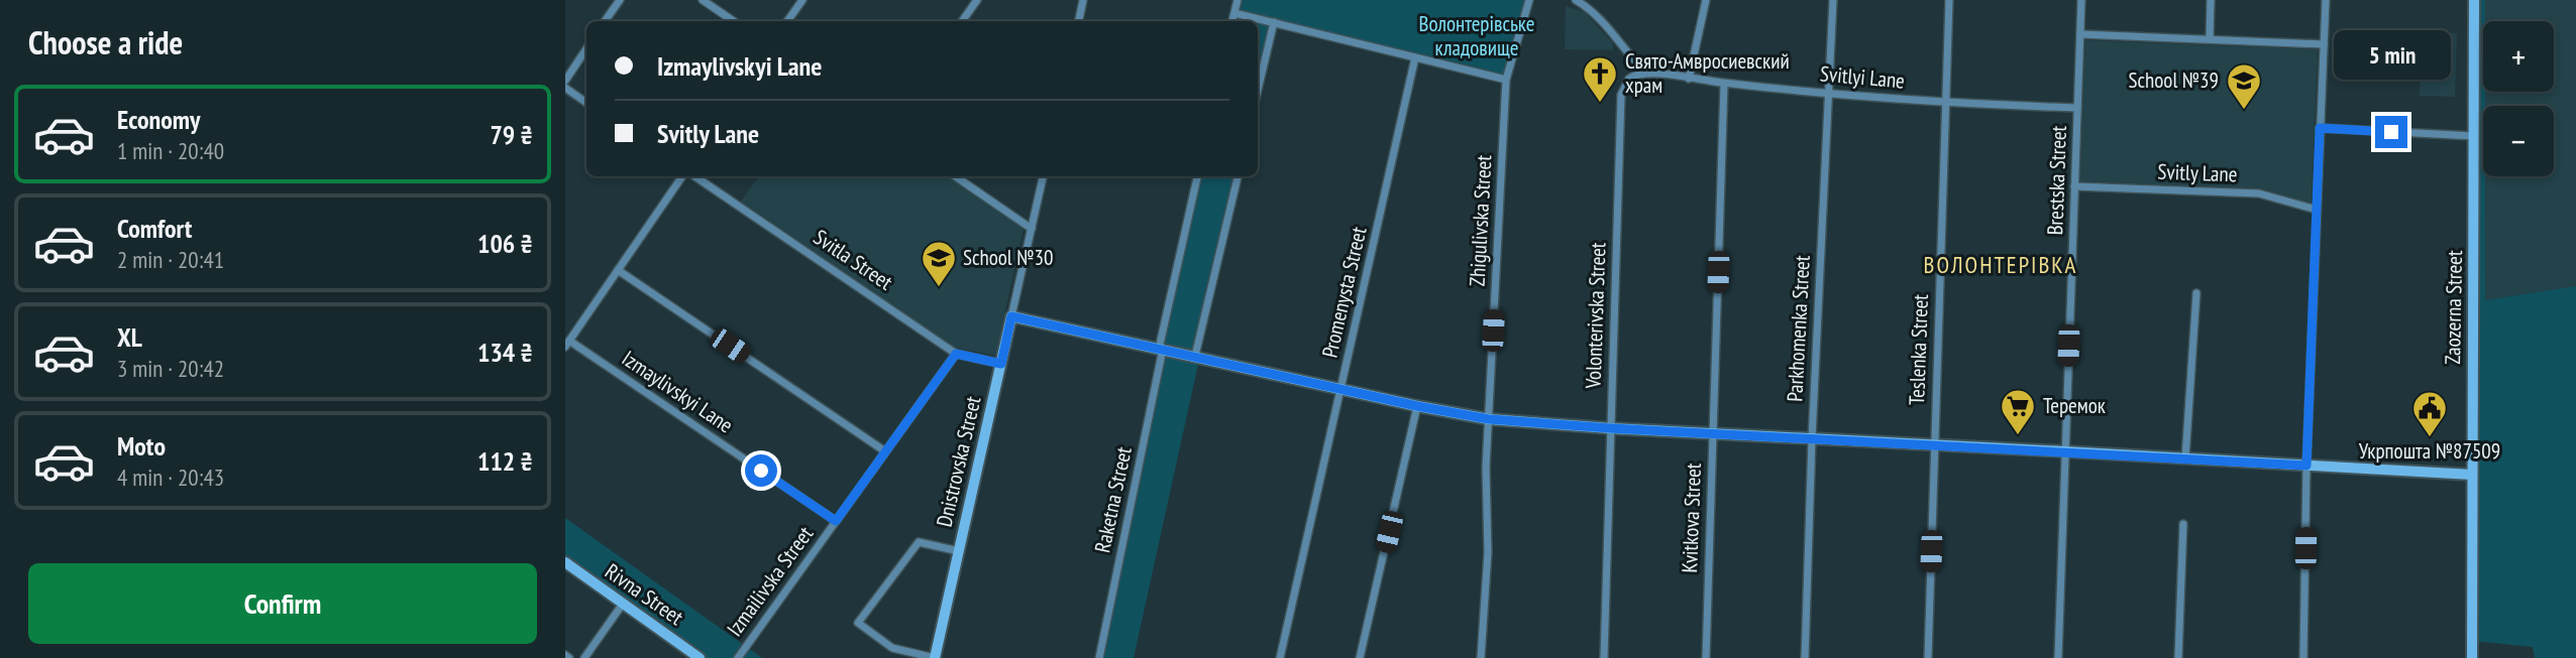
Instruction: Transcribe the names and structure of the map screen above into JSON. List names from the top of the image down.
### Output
{
  "streets": {
    "street": [
      "Svitlyi Lane",
      "Svitly Lane",
      "Brestska Street",
      "Zhigulivska Street",
      "Svitla Street",
      "Promenysta Street",
      "Zaozerna Street",
      "Volonterivska Street",
      "Parkhomenka Street",
      "Teslenka Street",
      "Izmaylivskyi Lane",
      "Dnistrovska Street",
      "Raketna Street",
      "Kvitkova Street",
      "Izmailivska Street",
      "Rivna Street"
    ]
  },
  "crossings": [
    ["Svitlyi Lane", "Brestska Street"],
    ["Svitlyi Lane", "Volonterivska Street"],
    ["Svitlyi Lane", "Parkhomenka Street"],
    ["Svitlyi Lane", "Teslenka Street"],
    ["Svitlyi Lane", "Kvitkova Street"],
    ["Svitly Lane", "Brestska Street"],
    ["Svitla Street", "Dnistrovska Street"],
    ["Svitla Street", "Izmailivska Street"],
    ["Izmaylivskyi Lane", "Izmailivska Street"]
  ],
  "districts": ["ВОЛОНТЕРІВКА"],
  "parks": ["Волонтерівське кладовище"],
  "places": {
    "church": ["Свято-Амвросиевский храм"],
    "school or university": ["School №39", "School №30"],
    "supermarket": ["Теремок"],
    "public building": ["Укрпошта №87509"]
  },
  "page": {
    "heading": "Choose a ride",
    "map_buttons": ["+", "−"],
    "banner": ["Izmaylivskyi Lane", "Svitly Lane"],
    "bubble": "5 min",
    "list": [
      {
        "name": "Economy",
        "note": "1 min · 20:40",
        "value": "79 ₴"
      },
      {
        "name": "Comfort",
        "note": "2 min · 20:41",
        "value": "106 ₴"
      },
      {
        "name": "XL",
        "note": "3 min · 20:42",
        "value": "134 ₴"
      },
      {
        "name": "Moto",
        "note": "4 min · 20:43",
        "value": "112 ₴"
      }
    ],
    "buttons": "Confirm"
  }
}
